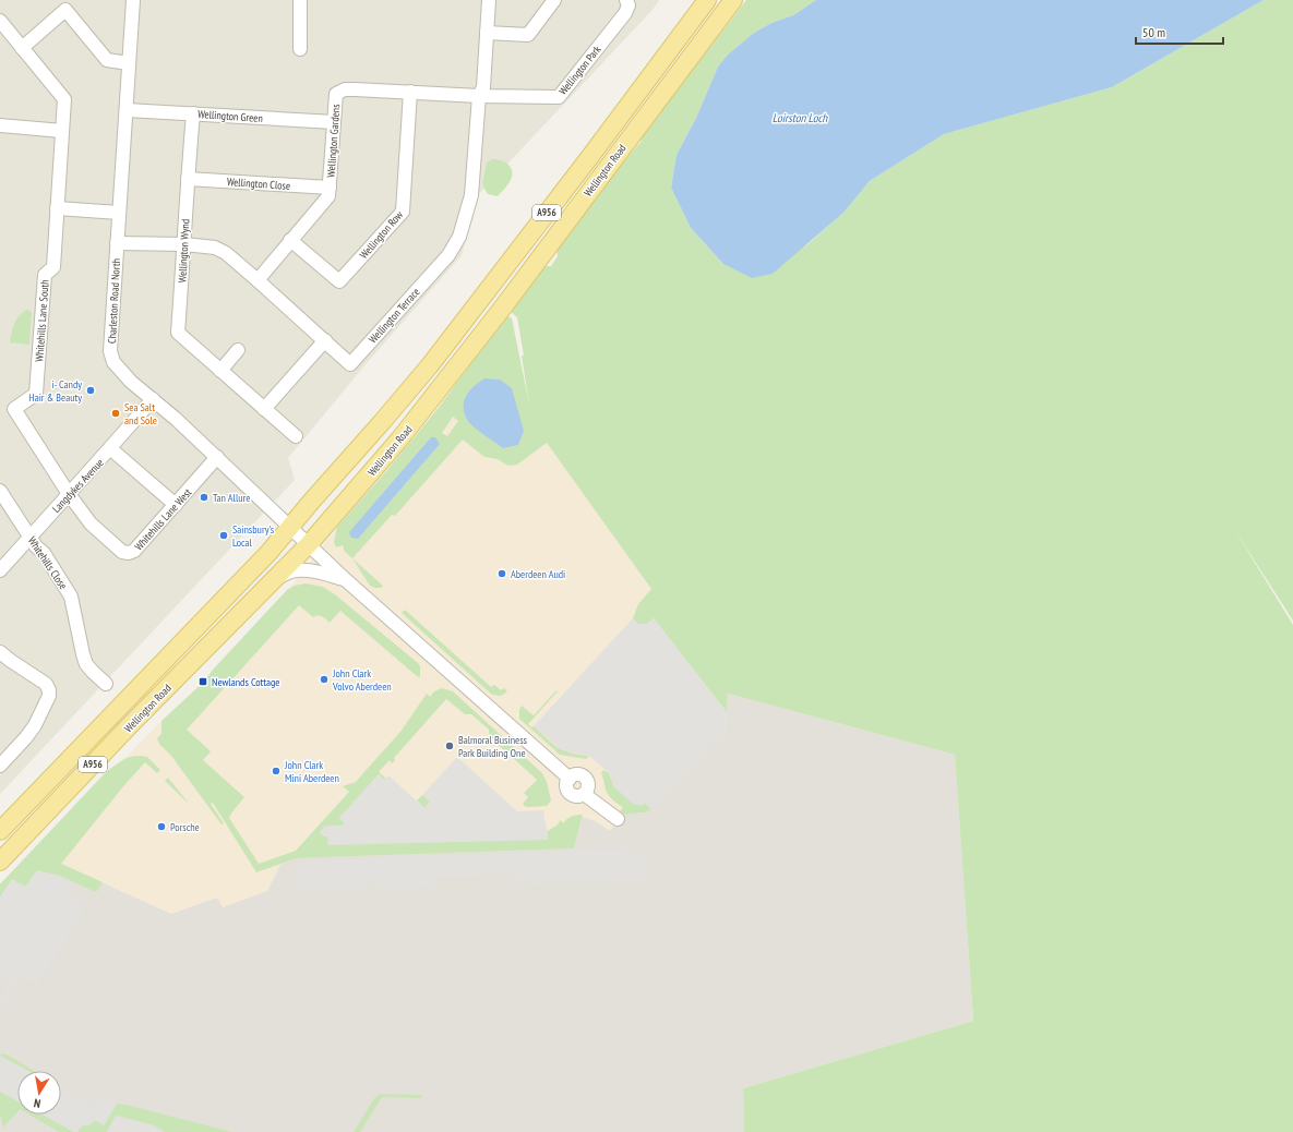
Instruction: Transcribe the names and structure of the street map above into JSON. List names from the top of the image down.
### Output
{
  "streets": {
    "main road": ["Wellington Road", "A956"],
    "street": [
      "Wellington Park",
      "Wellington Green",
      "Wellington Gardens",
      "Wellington Close",
      "Wellington Row",
      "Wellington Wynd",
      "Charleston Road North",
      "Wellington Terrace",
      "Whitehills Lane South",
      "Langdykes Avenue",
      "Whitehills Lane West",
      "Whitehills Close"
    ]
  },
  "crossings": [
    ["Wellington Park", "Wellington Gardens"],
    ["Wellington Park", "Wellington Terrace"],
    ["Wellington Green", "Wellington Gardens"],
    ["Wellington Green", "Wellington Wynd"],
    ["Wellington Green", "Charleston Road North"],
    ["Wellington Gardens", "Wellington Close"],
    ["Wellington Gardens", "Wellington Row"],
    ["Wellington Gardens", "Wellington Terrace"],
    ["Wellington Road", "Charleston Road North"],
    ["Wellington Close", "Wellington Wynd"],
    ["Wellington Wynd", "Wellington Terrace"],
    ["Charleston Road North", "Wellington Terrace"],
    ["Charleston Road North", "Langdykes Avenue"],
    ["Charleston Road North", "Whitehills Lane West"],
    ["Whitehills Lane South", "Langdykes Avenue"],
    ["Whitehills Lane South", "Whitehills Lane West"],
    ["Langdykes Avenue", "Whitehills Lane West"],
    ["Langdykes Avenue", "Whitehills Close"]
  ],
  "water": ["Loirston Loch"],
  "places": {
    "other": [
      "i- Candy Hair & Beauty",
      "Sea Salt and Sole",
      "Tan Allure",
      "Sainsbury's Local",
      "Aberdeen Audi",
      "John Clark Volvo Aberdeen",
      "Balmoral Business Park Building One",
      "John Clark Mini Aberdeen",
      "Porsche"
    ],
    "transit": ["Newlands Cottage"]
  },
  "scale_bar": "50 m",
  "north": "bottom"
}
